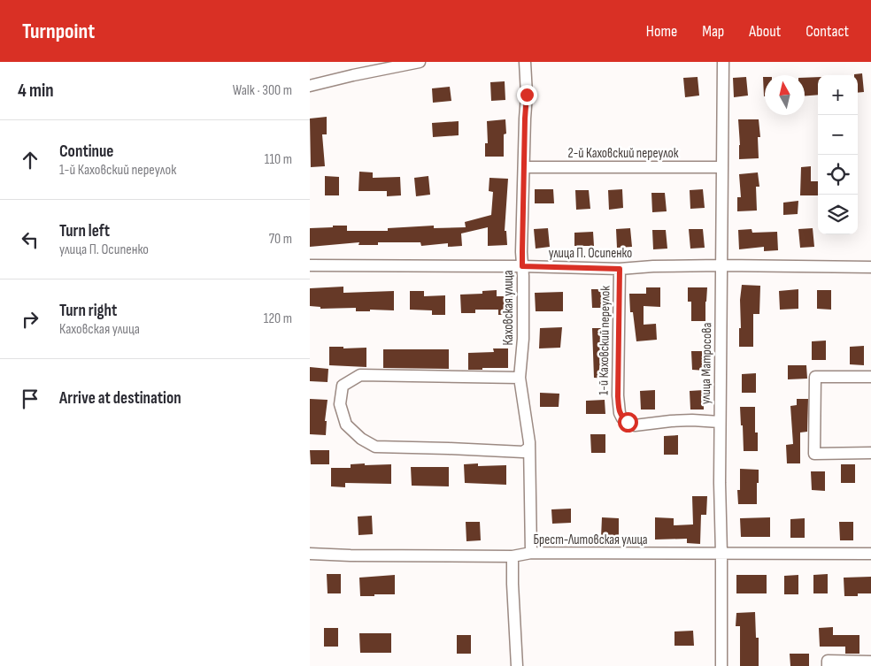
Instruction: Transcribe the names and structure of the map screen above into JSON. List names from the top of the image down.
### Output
{
  "streets": {
    "street": [
      "2-й Каховский переулок",
      "улица П. Осипенко",
      "Каховская улица",
      "1-й Каховский переулок",
      "улица Матросова",
      "Брест-Литовская улица"
    ]
  },
  "crossings": [
    ["2-й Каховский переулок", "Каховская улица"],
    ["2-й Каховский переулок", "улица Матросова"],
    ["улица П. Осипенко", "Каховская улица"],
    ["улица П. Осипенко", "1-й Каховский переулок"],
    ["улица П. Осипенко", "улица Матросова"],
    ["Каховская улица", "Брест-Литовская улица"],
    ["1-й Каховский переулок", "улица Матросова"],
    ["улица Матросова", "Брест-Литовская улица"]
  ],
  "north": "top",
  "page": {
    "header": "Turnpoint",
    "nav": [
      "Home",
      "Map",
      "About",
      "Contact"
    ],
    "heading": ["4 min", "Walk · 300 m"],
    "map_buttons": ["+", "−"],
    "list": [
      ["Continue", "1-й Каховский переулок", "110 m"],
      ["Turn left", "улица П. Осипенко", "70 m"],
      ["Turn right", "Каховская улица", "120 m"],
      "Arrive at destination"
    ]
  }
}
